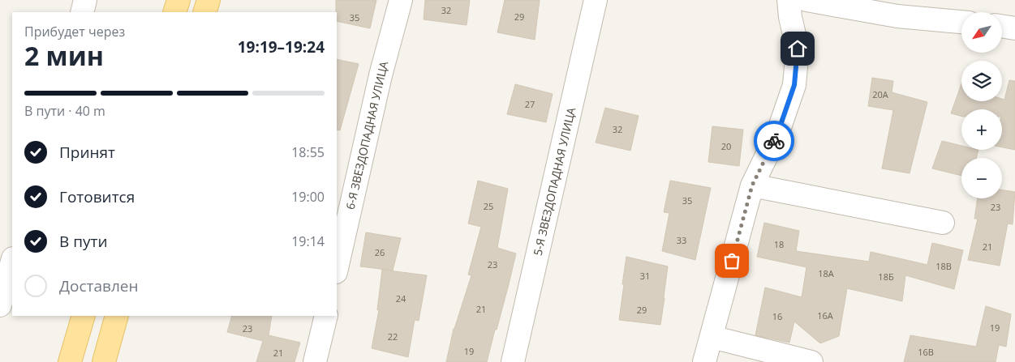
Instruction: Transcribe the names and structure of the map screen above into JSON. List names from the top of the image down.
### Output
{
  "streets": {
    "street": ["6-Я ЗВЕЗДОПАДНАЯ УЛИЦА", "5-Я ЗВЕЗДОПАДНАЯ УЛИЦА"]
  },
  "house_numbers": [
    "32",
    "29",
    "35",
    "20А",
    "27",
    "32",
    "20",
    "35",
    "25",
    "23",
    "33",
    "18",
    "21",
    "26",
    "23",
    "18В",
    "18А",
    "31",
    "18Б",
    "24",
    "21",
    "29",
    "16А",
    "16",
    "19",
    "23",
    "22",
    "19",
    "16В",
    "21"
  ],
  "north": "bottom left",
  "page": {
    "map_buttons": ["+", "−"],
    "heading": ["2 мин", "Прибудет через", "19:19–19:24"],
    "bar": "В пути · 40 m",
    "list": [
      ["Принят", "18:55"],
      ["Готовится", "19:00"],
      ["В пути", "19:14"],
      "Доставлен"
    ]
  }
}
